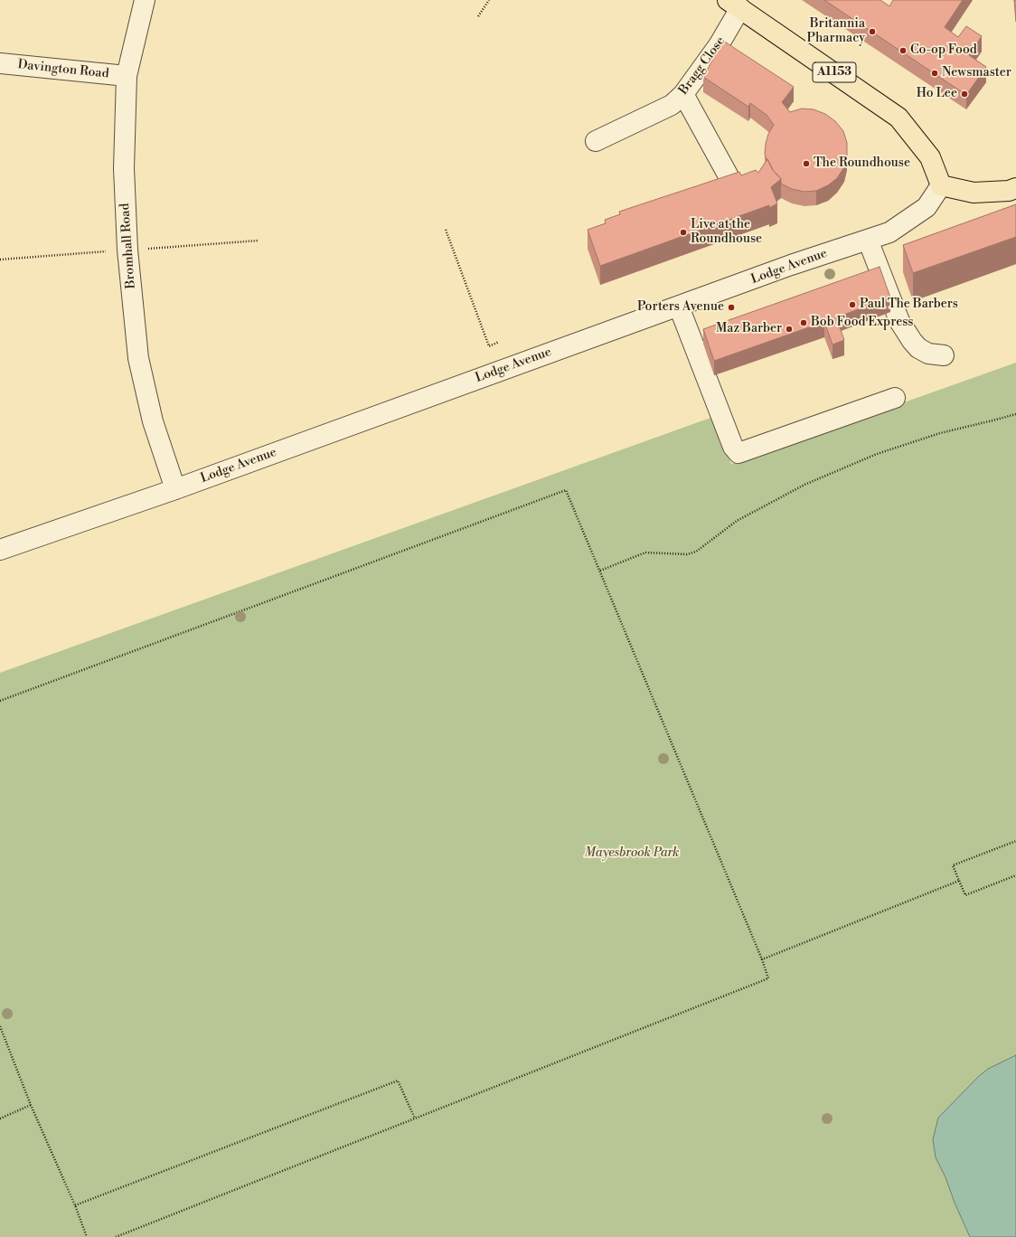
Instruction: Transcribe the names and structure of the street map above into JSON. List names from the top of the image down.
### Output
{
  "streets": {
    "main road": ["A1153"],
    "street": [
      "Bragg Close",
      "Davington Road",
      "Bromhall Road",
      "Lodge Avenue"
    ]
  },
  "crossings": [
    ["Bragg Close", "A1153"],
    ["Davington Road", "Bromhall Road"],
    ["A1153", "Lodge Avenue"],
    ["Bromhall Road", "Lodge Avenue"]
  ],
  "parks": ["Mayesbrook Park"],
  "places": [
    "Britannia Pharmacy",
    "Co-op Food",
    "Newsmaster",
    "Ho Lee",
    "The Roundhouse",
    "Live at the Roundhouse",
    "Paul The Barbers",
    "Porters Avenue",
    "Bob Food Express",
    "Maz Barber"
  ]
}
